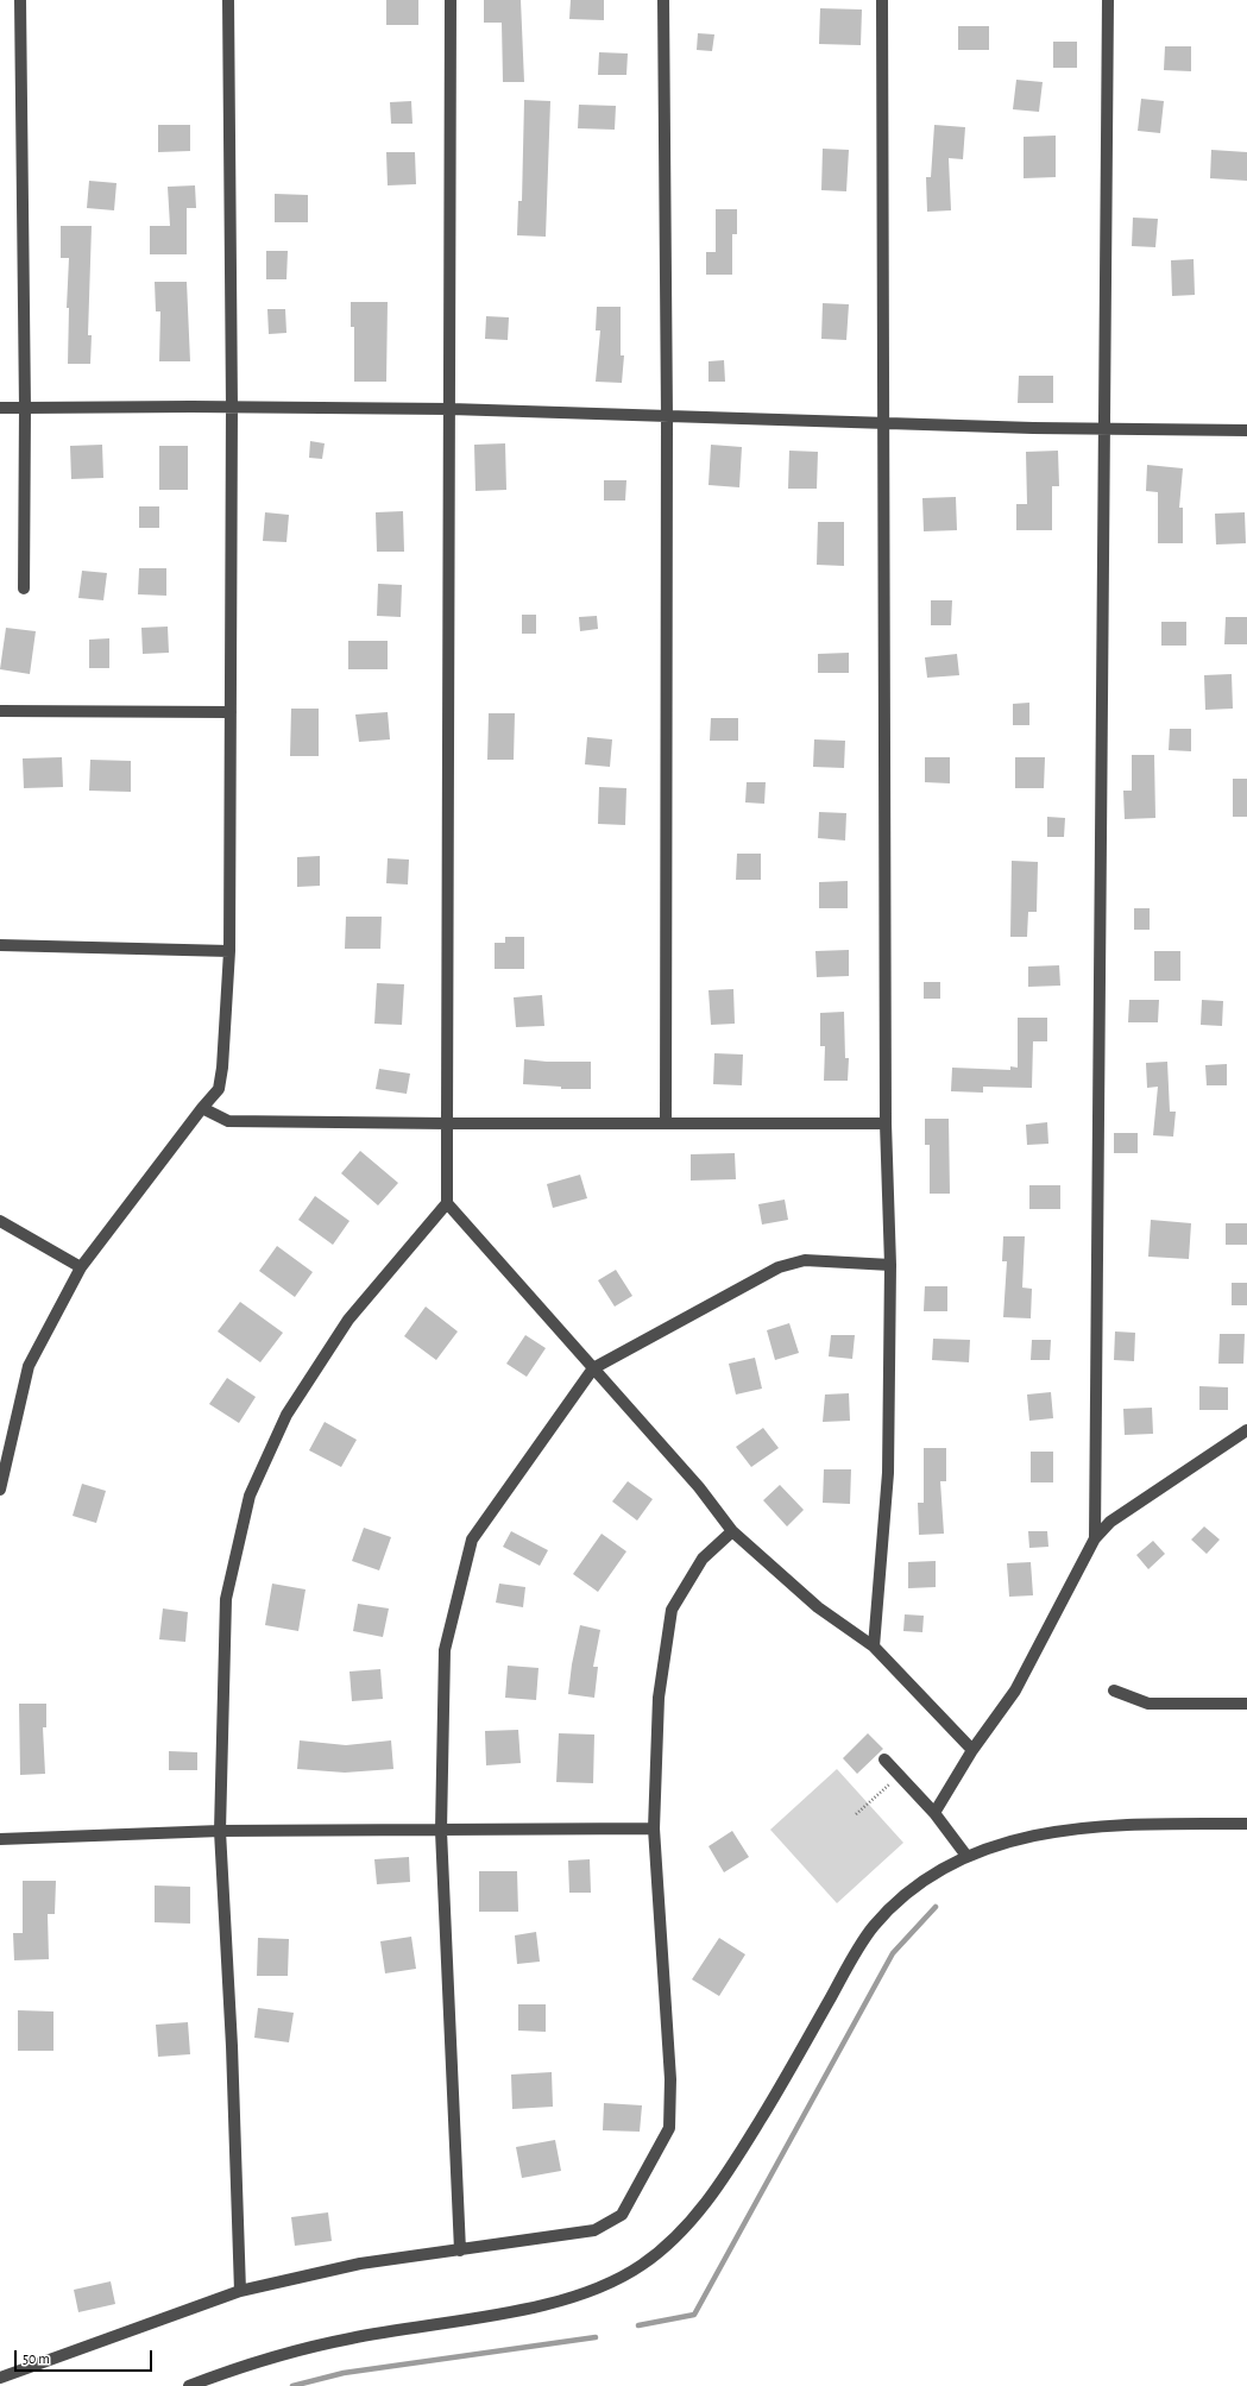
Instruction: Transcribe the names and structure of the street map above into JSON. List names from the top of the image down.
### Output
{
  "scale_bar": "50 m"
}
